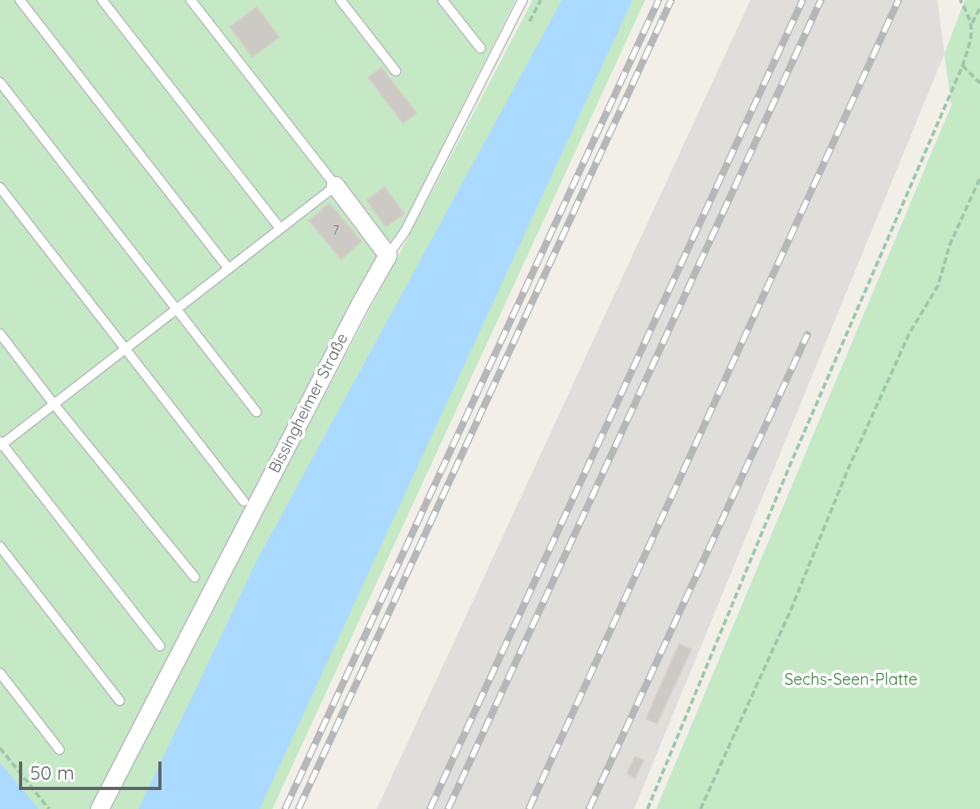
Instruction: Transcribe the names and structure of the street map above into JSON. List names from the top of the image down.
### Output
{
  "streets": {
    "street": ["Bissingheimer Straße"]
  },
  "parks": ["Sechs-Seen-Platte"],
  "house_numbers": ["7"],
  "scale_bar": "50 m"
}
